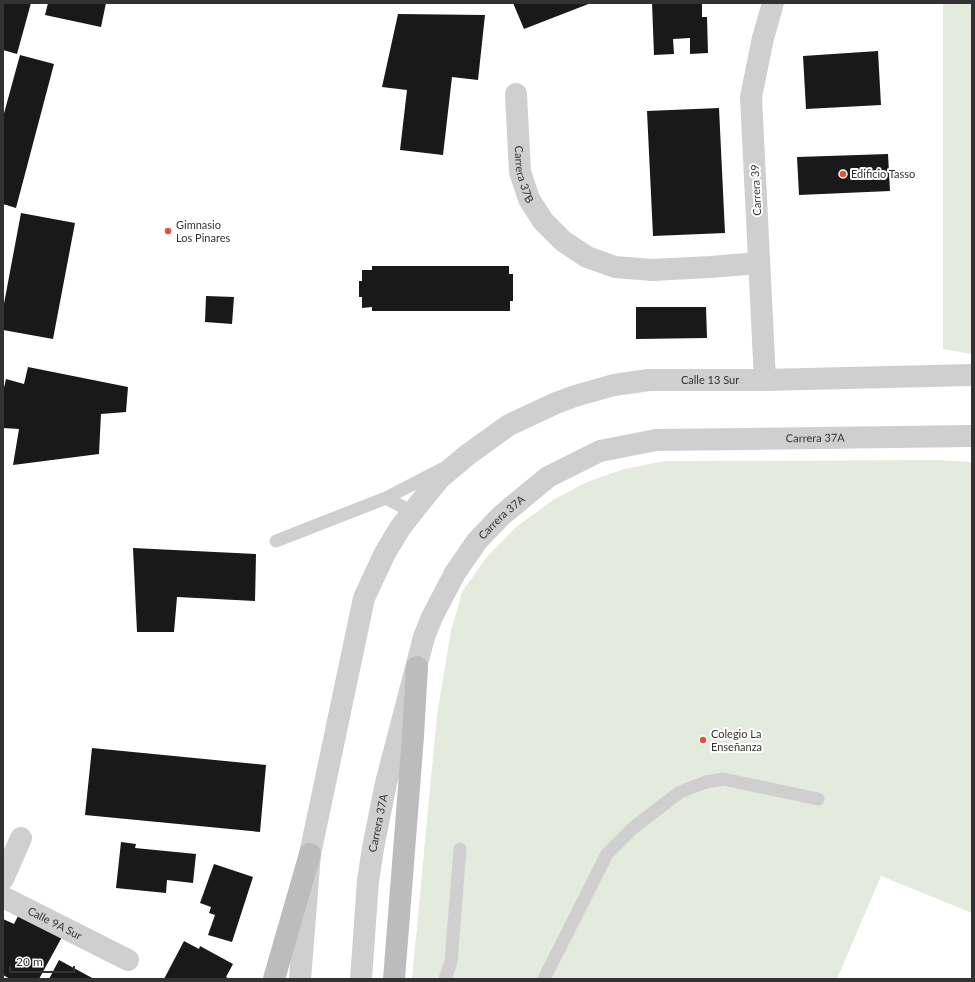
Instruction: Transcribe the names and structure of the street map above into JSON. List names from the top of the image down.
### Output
{
  "streets": {
    "street": [
      "Carrera 37B",
      "Carrera 39",
      "Calle 13 Sur",
      "Carrera 37A",
      "Calle 9A Sur"
    ]
  },
  "crossings": [
    ["Carrera 37B", "Carrera 39"],
    ["Carrera 39", "Calle 13 Sur"]
  ],
  "places": ["Edificio Tasso", "Gimnasio Los Pinares", "Colegio La Enseñanza"],
  "scale_bar": "20 m"
}
